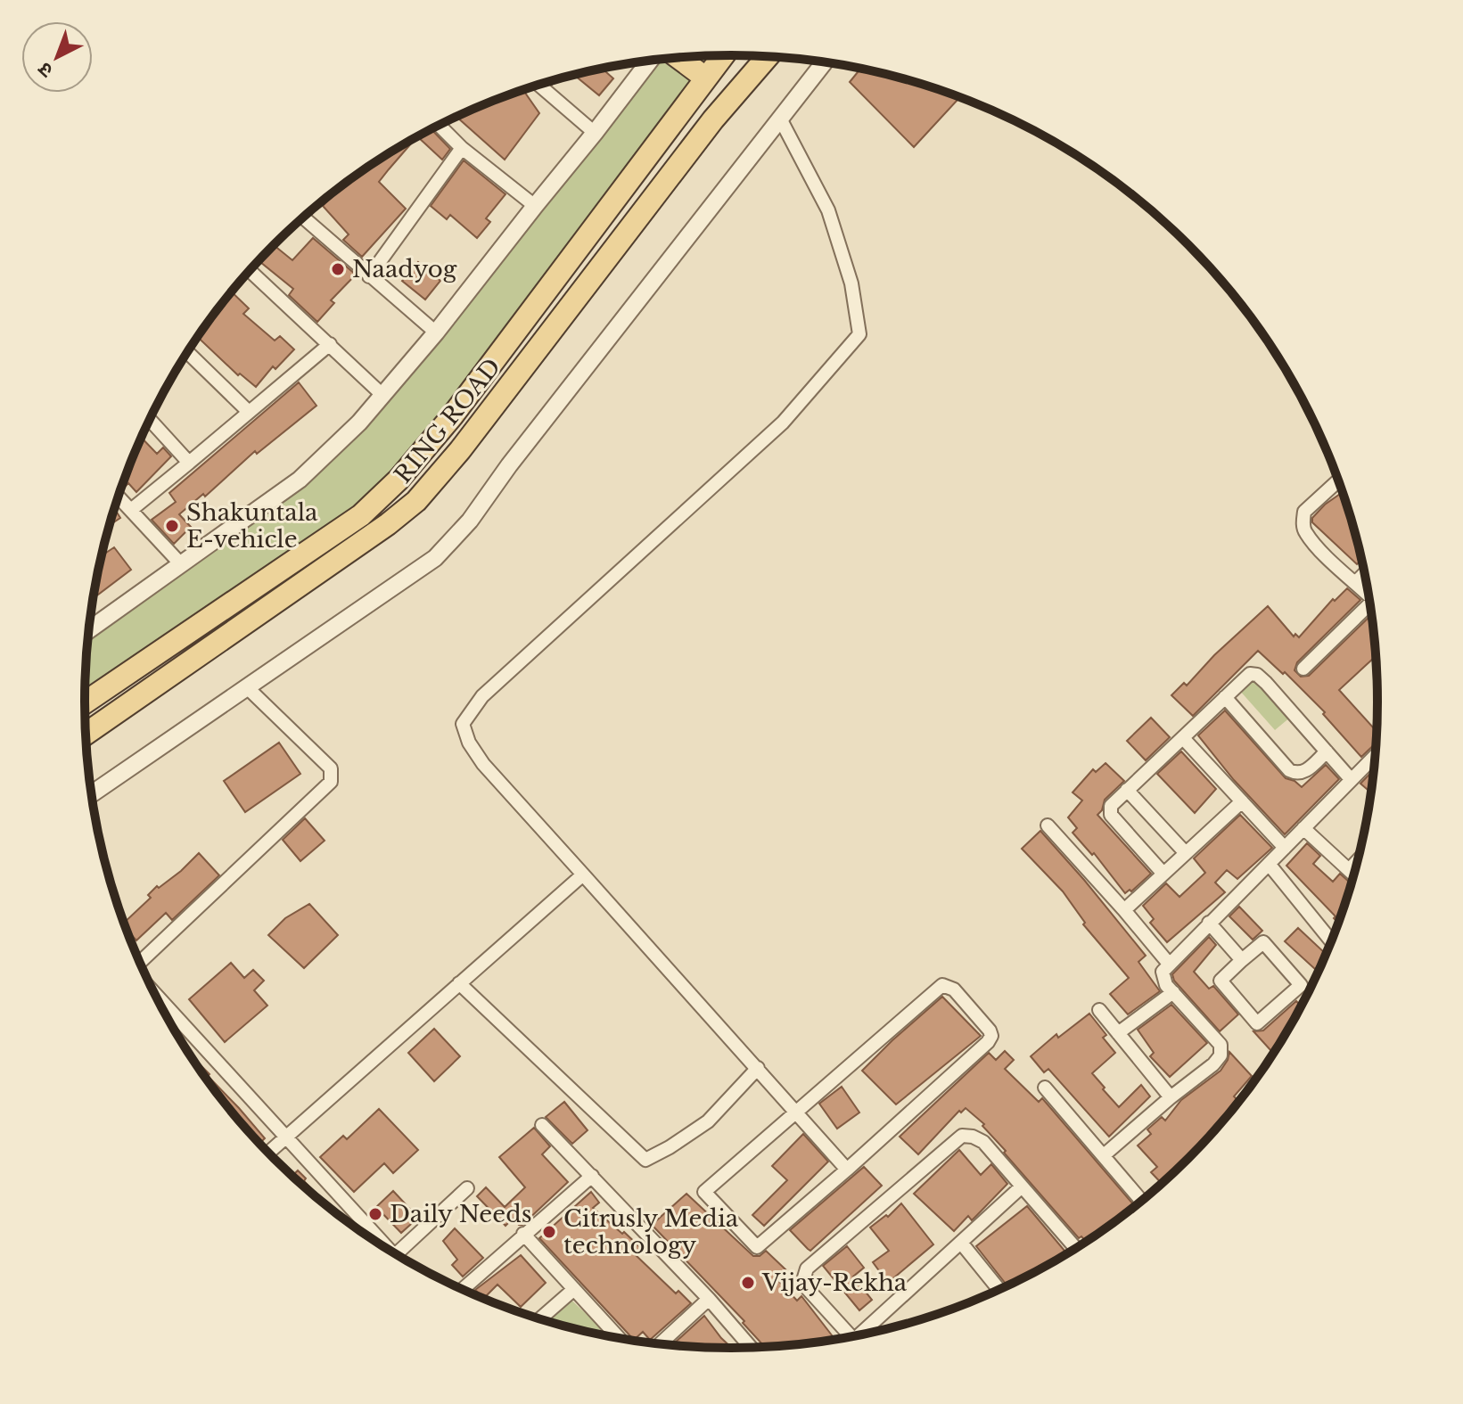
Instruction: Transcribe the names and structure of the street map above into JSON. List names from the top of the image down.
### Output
{
  "streets": {
    "main road": ["RING ROAD"]
  },
  "places": [
    "Naadyog",
    "Shakuntala E-vehicle",
    "Daily Needs",
    "Citrusly Media technology",
    "Vijay-Rekha"
  ],
  "north": "bottom left"
}
